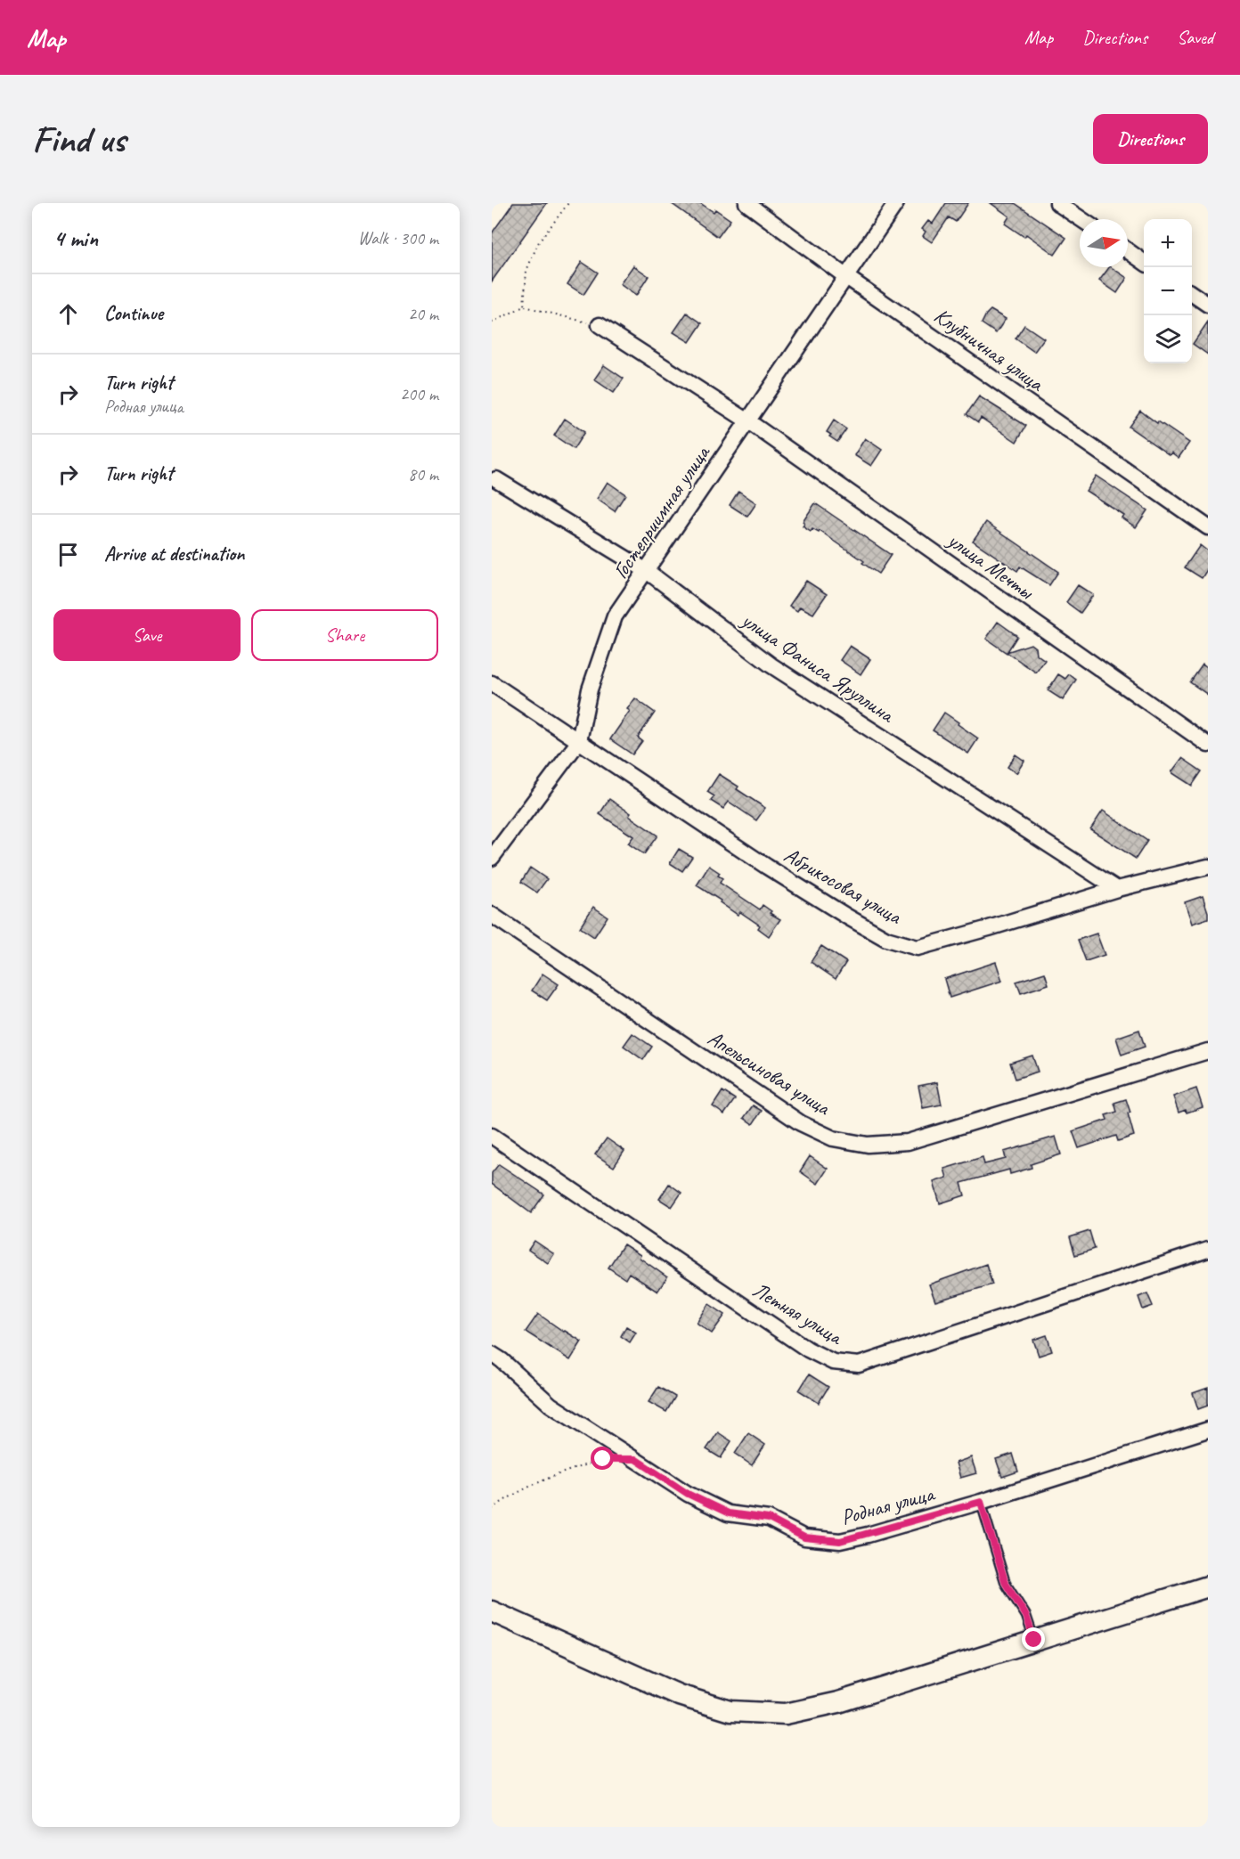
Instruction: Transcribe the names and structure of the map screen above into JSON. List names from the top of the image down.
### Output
{
  "streets": {
    "street": [
      "Клубничная улица",
      "Гостеприимная улица",
      "улица Мечты",
      "улица Фаниса Яруллина",
      "Абрикосовая улица",
      "Апельсиновая улица",
      "Летняя улица",
      "Родная улица"
    ]
  },
  "crossings": [
    ["Клубничная улица", "Гостеприимная улица"],
    ["Гостеприимная улица", "улица Мечты"],
    ["Гостеприимная улица", "улица Фаниса Яруллина"],
    ["Гостеприимная улица", "Абрикосовая улица"],
    ["улица Фаниса Яруллина", "Абрикосовая улица"]
  ],
  "north": "right",
  "page": {
    "header": "Map",
    "nav": ["Map", "Directions", "Saved"],
    "buttons": [
      "Directions",
      ["Save", "Share"]
    ],
    "title": "Find us",
    "heading": ["4 min", "Walk · 300 m"],
    "map_buttons": ["+", "−"],
    "list": [
      ["Continue", "20 m"],
      ["Turn right", "Родная улица", "200 m"],
      ["Turn right", "80 m"],
      "Arrive at destination"
    ]
  }
}
